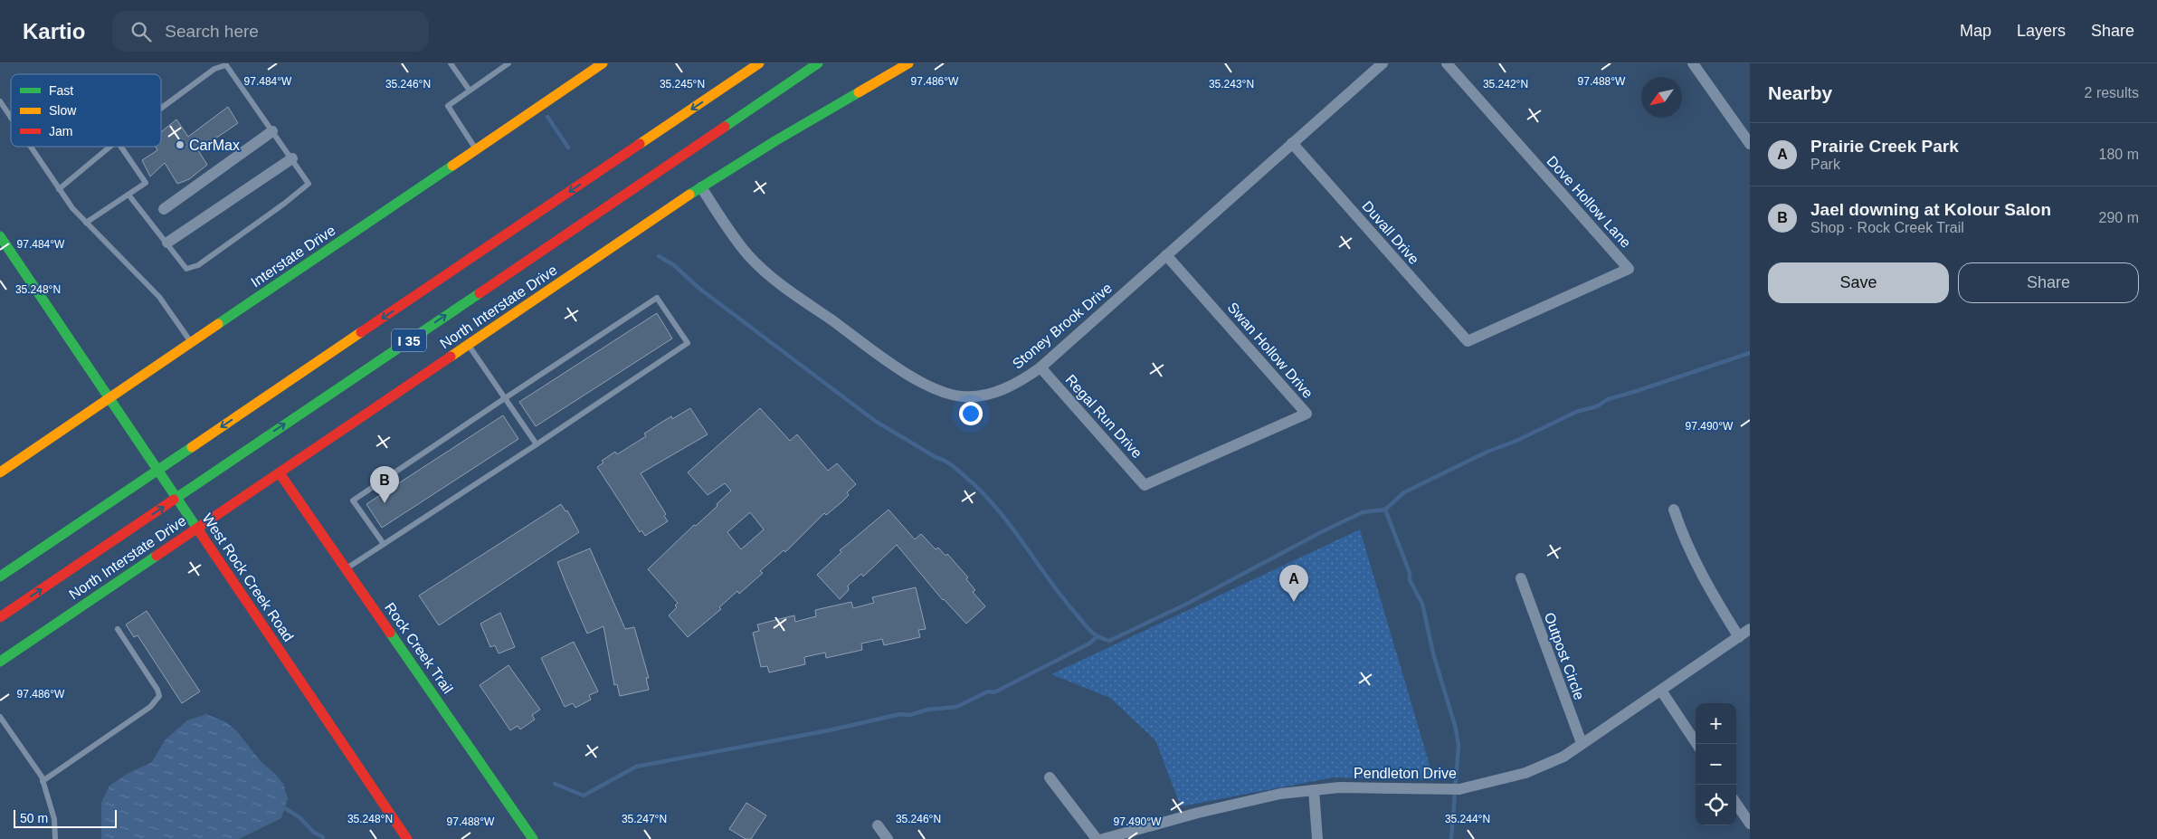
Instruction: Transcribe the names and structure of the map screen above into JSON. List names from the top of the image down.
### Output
{
  "streets": {
    "main road": [
      "Interstate Drive",
      "North Interstate Drive",
      "I 35",
      "West Rock Creek Road",
      "Rock Creek Trail"
    ],
    "street": [
      "Dove Hollow Lane",
      "Duvall Drive",
      "Stoney Brook Drive",
      "Swan Hollow Drive",
      "Regal Run Drive",
      "Outpost Circle",
      "Pendleton Drive"
    ]
  },
  "crossings": [
    ["Dove Hollow Lane", "Duvall Drive"],
    ["Duvall Drive", "Stoney Brook Drive"],
    ["North Interstate Drive", "Stoney Brook Drive"],
    ["North Interstate Drive", "Rock Creek Trail"],
    ["Stoney Brook Drive", "Swan Hollow Drive"],
    ["Stoney Brook Drive", "Regal Run Drive"],
    ["Swan Hollow Drive", "Regal Run Drive"],
    ["Outpost Circle", "Pendleton Drive"]
  ],
  "places": ["CarMax"],
  "legend": ["Fast", "Slow", "Jam"],
  "scale_bar": "50 m",
  "north": "bottom left",
  "page": {
    "header": "Kartio",
    "search": "Search here",
    "nav": ["Map", "Layers", "Share"],
    "heading": ["Nearby", "2 results"],
    "list": [
      {
        "mark": "A",
        "name": "Prairie Creek Park",
        "note": "Park",
        "value": "180 m"
      },
      {
        "mark": "B",
        "name": "Jael downing at Kolour Salon",
        "note": "Shop · Rock Creek Trail",
        "value": "290 m"
      }
    ],
    "buttons": ["Save", "Share"],
    "pins": ["B", "A"],
    "map_buttons": ["+", "−"],
    "scale": "50 m"
  },
  "coordinates": [
    "97.484°W",
    "97.486°W",
    "97.488°W",
    "35.246°N",
    "35.245°N",
    "35.243°N",
    "35.242°N",
    "35.248°N",
    "97.490°W",
    "35.247°N",
    "35.244°N"
  ]
}
